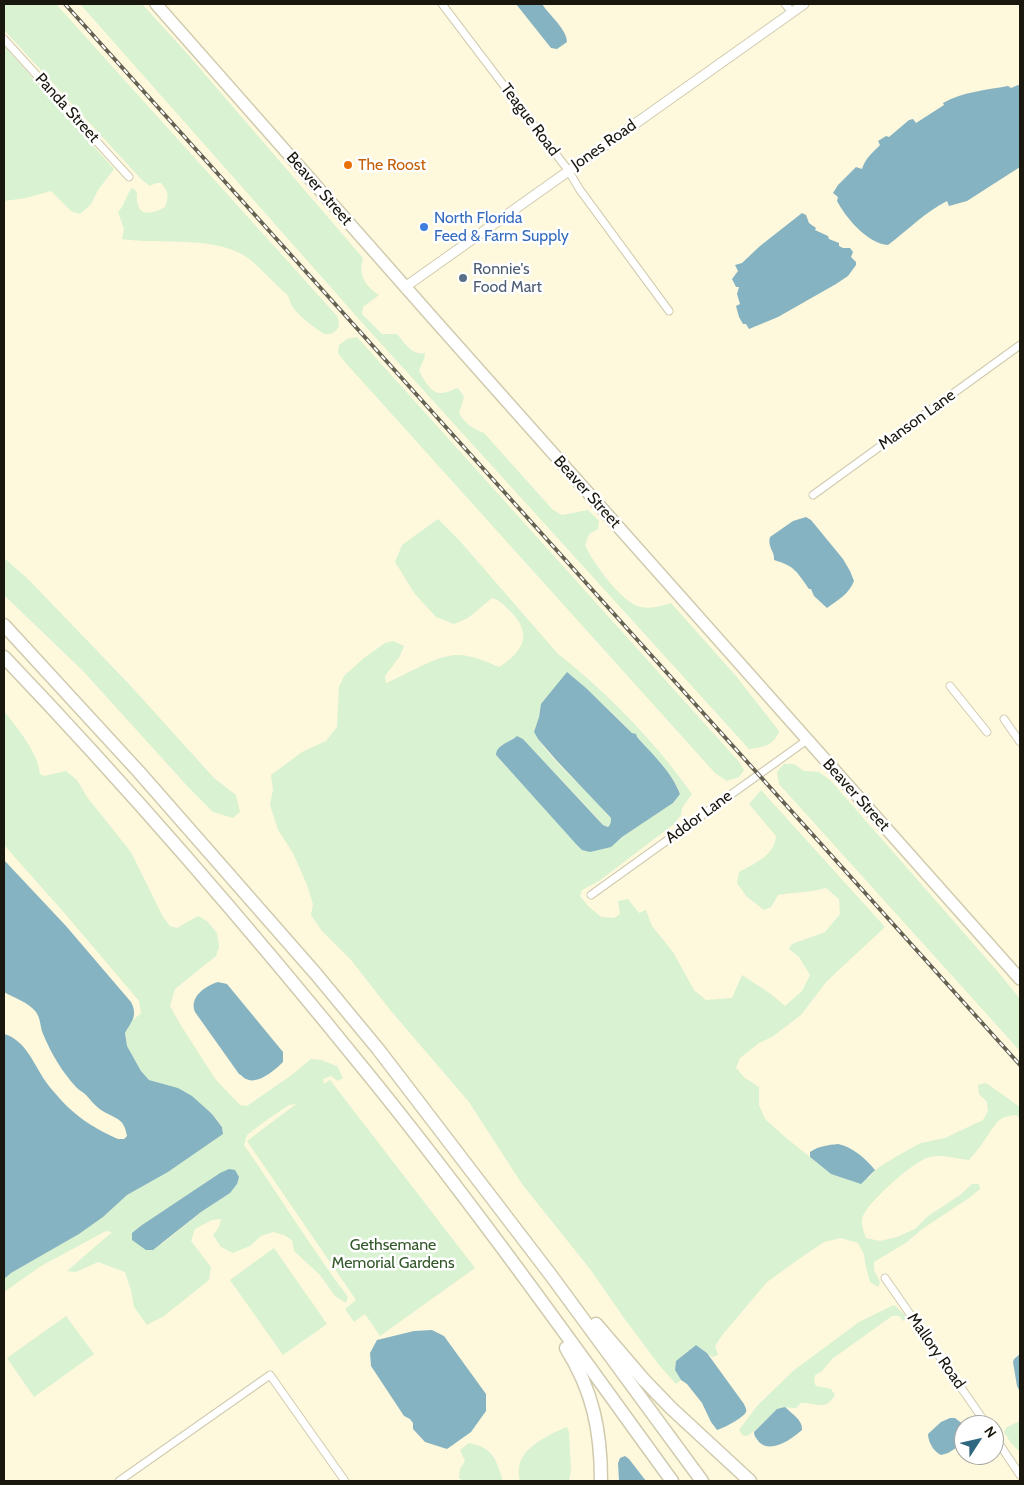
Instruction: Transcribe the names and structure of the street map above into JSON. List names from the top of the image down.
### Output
{
  "streets": {
    "main road": ["Beaver Street"],
    "street": [
      "Panda Street",
      "Teague Road",
      "Jones Road",
      "Manson Lane",
      "Addor Lane",
      "Mallory Road"
    ]
  },
  "crossings": [
    ["Teague Road", "Jones Road"],
    ["Jones Road", "Beaver Street"],
    ["Beaver Street", "Addor Lane"]
  ],
  "parks": ["Gethsemane Memorial Gardens"],
  "places": ["The Roost", "North Florida Feed & Farm Supply", "Ronnie's Food Mart"],
  "north": "top right"
}
